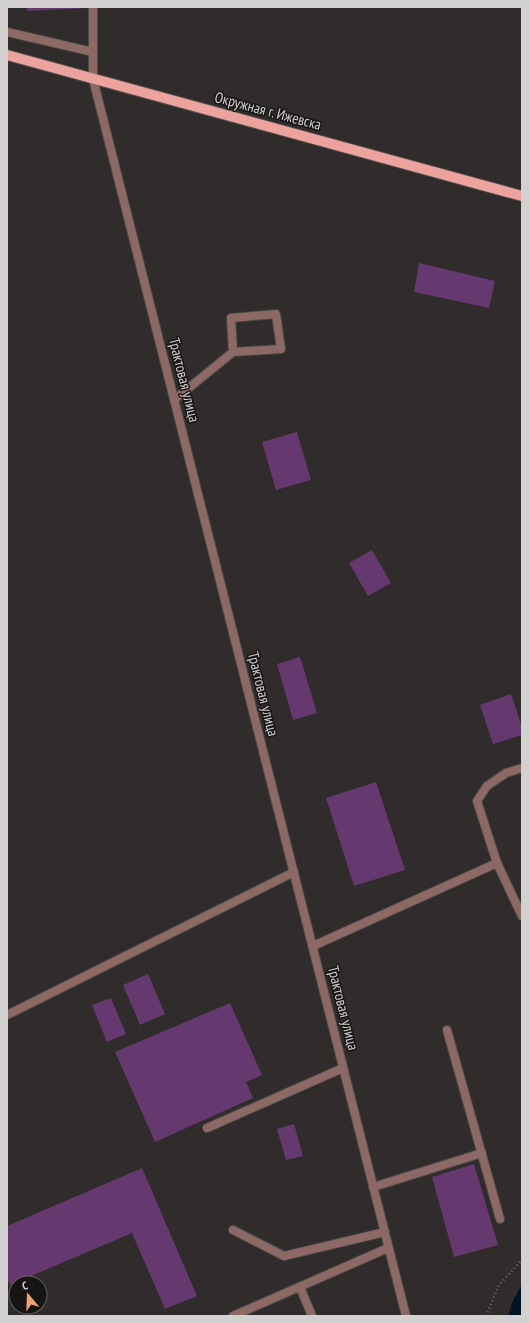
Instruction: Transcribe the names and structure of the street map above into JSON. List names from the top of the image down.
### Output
{
  "streets": {
    "main road": ["Окружная г. Ижевска"],
    "street": ["Трактовая улица"]
  },
  "crossings": [
    ["Окружная г. Ижевска", "Трактовая улица"]
  ],
  "north": "top"
}
